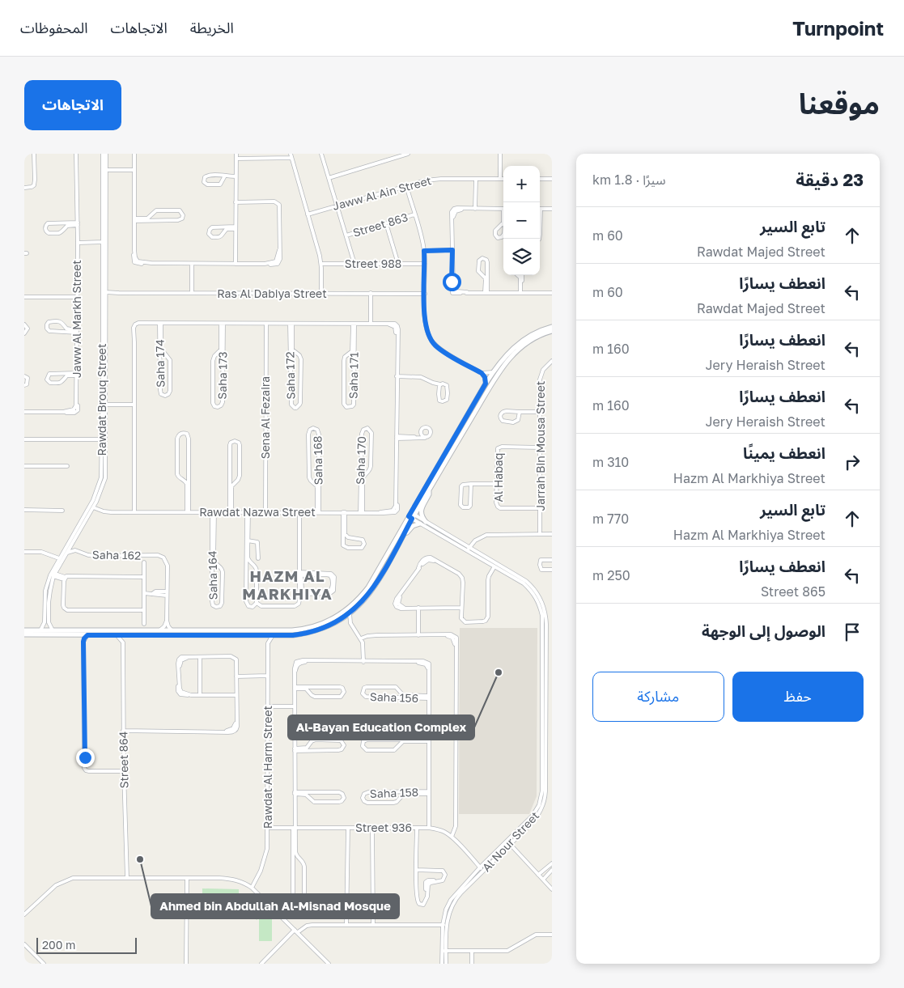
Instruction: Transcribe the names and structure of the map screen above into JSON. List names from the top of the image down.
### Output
{
  "streets": {
    "street": [
      "Jaww Al Ain Street",
      "Street 863",
      "Street 988",
      "Ras Al Dabiya Street",
      "Jaww Al Markh Street",
      "Saha 174",
      "Saha 173",
      "Saha 172",
      "Saha 171",
      "Rawdat Brouq Street",
      "Sena Al Fezaira",
      "Jarrah Bin Mousa Street",
      "Saha 168",
      "Saha 170",
      "Al Habaq",
      "Rawdat Nazwa Street",
      "Saha 162",
      "Saha 164",
      "Saha 156",
      "Street 864",
      "Rawdat Al Harm Street",
      "Saha 158",
      "Street 936",
      "Al Nour Street"
    ]
  },
  "crossings": [
    ["Ras Al Dabiya Street", "Rawdat Brouq Street"],
    ["Saha 174", "Rawdat Nazwa Street"],
    ["Saha 173", "Rawdat Nazwa Street"],
    ["Saha 172", "Rawdat Nazwa Street"],
    ["Saha 171", "Rawdat Nazwa Street"],
    ["Rawdat Brouq Street", "Rawdat Nazwa Street"],
    ["Rawdat Brouq Street", "Saha 162"],
    ["Sena Al Fezaira", "Rawdat Nazwa Street"],
    ["Jarrah Bin Mousa Street", "Al Habaq"],
    ["Saha 168", "Rawdat Nazwa Street"],
    ["Saha 170", "Rawdat Nazwa Street"],
    ["Rawdat Nazwa Street", "Saha 164"],
    ["Rawdat Al Harm Street", "Street 936"],
    ["Street 936", "Al Nour Street"]
  ],
  "districts": ["HAZM AL MARKHIYA"],
  "places": ["Al-Bayan Education Complex", "Ahmed bin Abdullah Al-Misnad Mosque"],
  "scale_bar": "200 m",
  "page": {
    "header": "Turnpoint",
    "nav": ["الخريطة", "الاتجاهات", "المحفوظات"],
    "title": "موقعنا",
    "buttons": [
      "الاتجاهات",
      ["حفظ", "مشاركة"]
    ],
    "heading": ["23 دقيقة", "سيرًا · 1.8 km"],
    "map_buttons": ["+", "−"],
    "list": [
      ["تابع السير", "Rawdat Majed Street", "60 m"],
      ["انعطف يسارًا", "Rawdat Majed Street", "60 m"],
      ["انعطف يسارًا", "Jery Heraish Street", "160 m"],
      ["انعطف يسارًا", "Jery Heraish Street", "160 m"],
      ["انعطف يمينًا", "Hazm Al Markhiya Street", "310 m"],
      ["تابع السير", "Hazm Al Markhiya Street", "770 m"],
      ["انعطف يسارًا", "Street 865", "250 m"],
      "الوصول إلى الوجهة"
    ],
    "scale": "200 m"
  }
}
